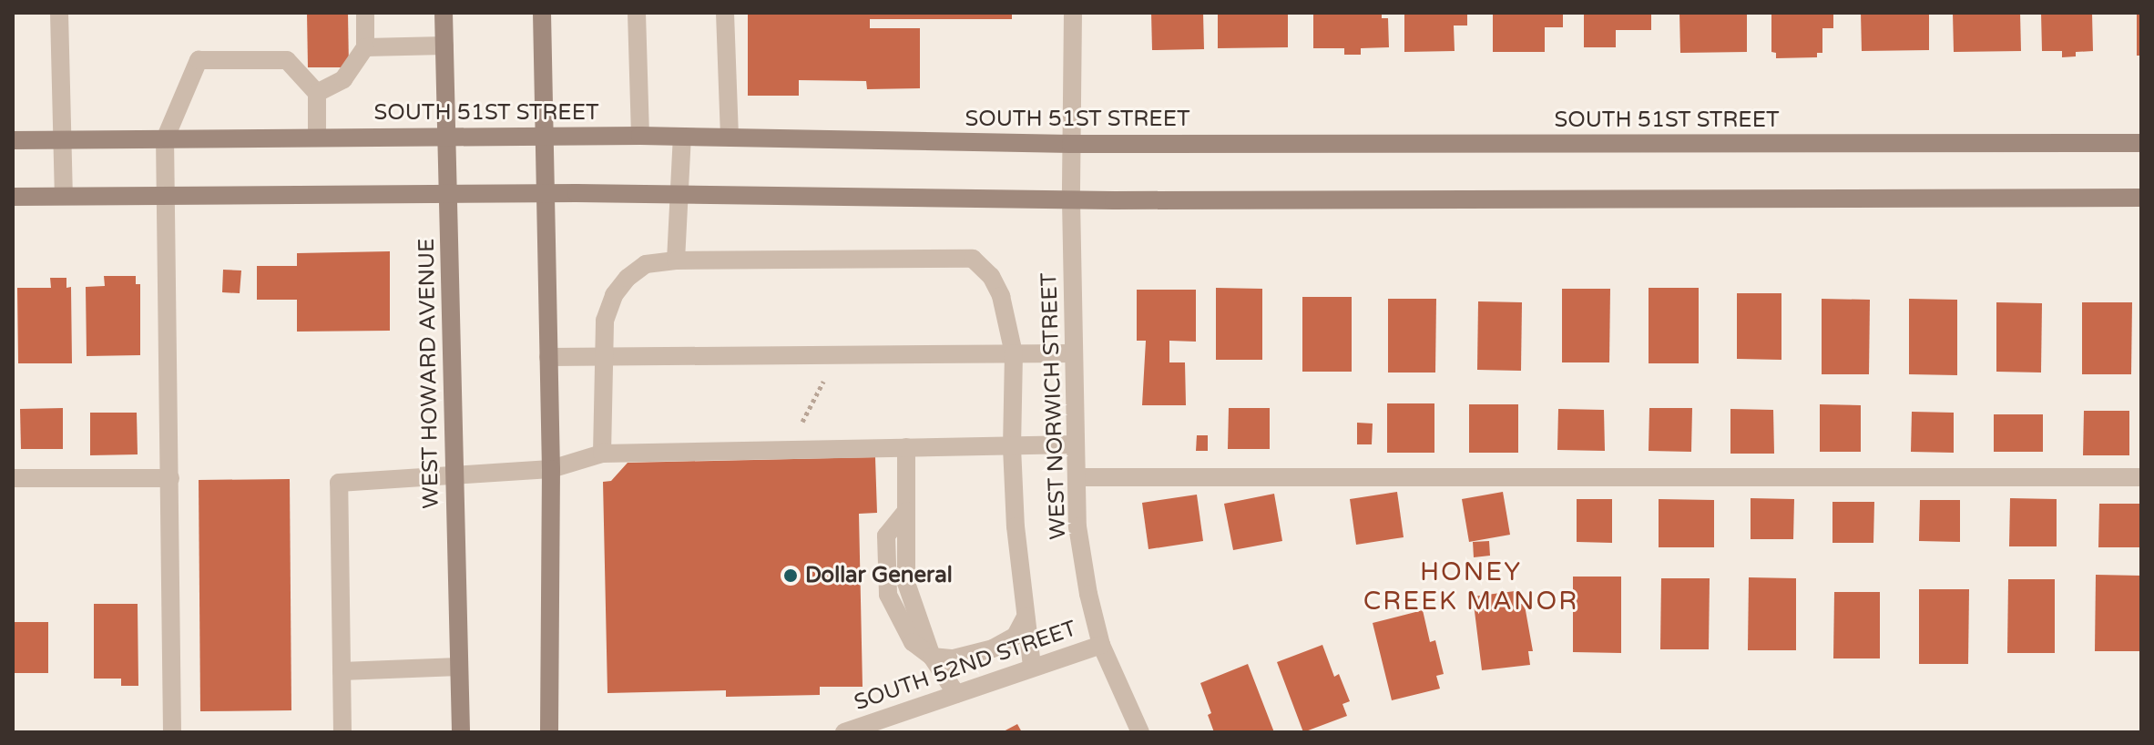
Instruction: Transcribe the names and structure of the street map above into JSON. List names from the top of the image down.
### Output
{
  "streets": {
    "street": [
      "SOUTH 51ST STREET",
      "WEST HOWARD AVENUE",
      "WEST NORWICH STREET",
      "SOUTH 52ND STREET"
    ]
  },
  "crossings": [
    ["SOUTH 51ST STREET", "WEST HOWARD AVENUE"],
    ["SOUTH 51ST STREET", "WEST NORWICH STREET"],
    ["WEST NORWICH STREET", "SOUTH 52ND STREET"]
  ],
  "districts": ["HONEY CREEK MANOR"],
  "places": ["Dollar General"]
}
